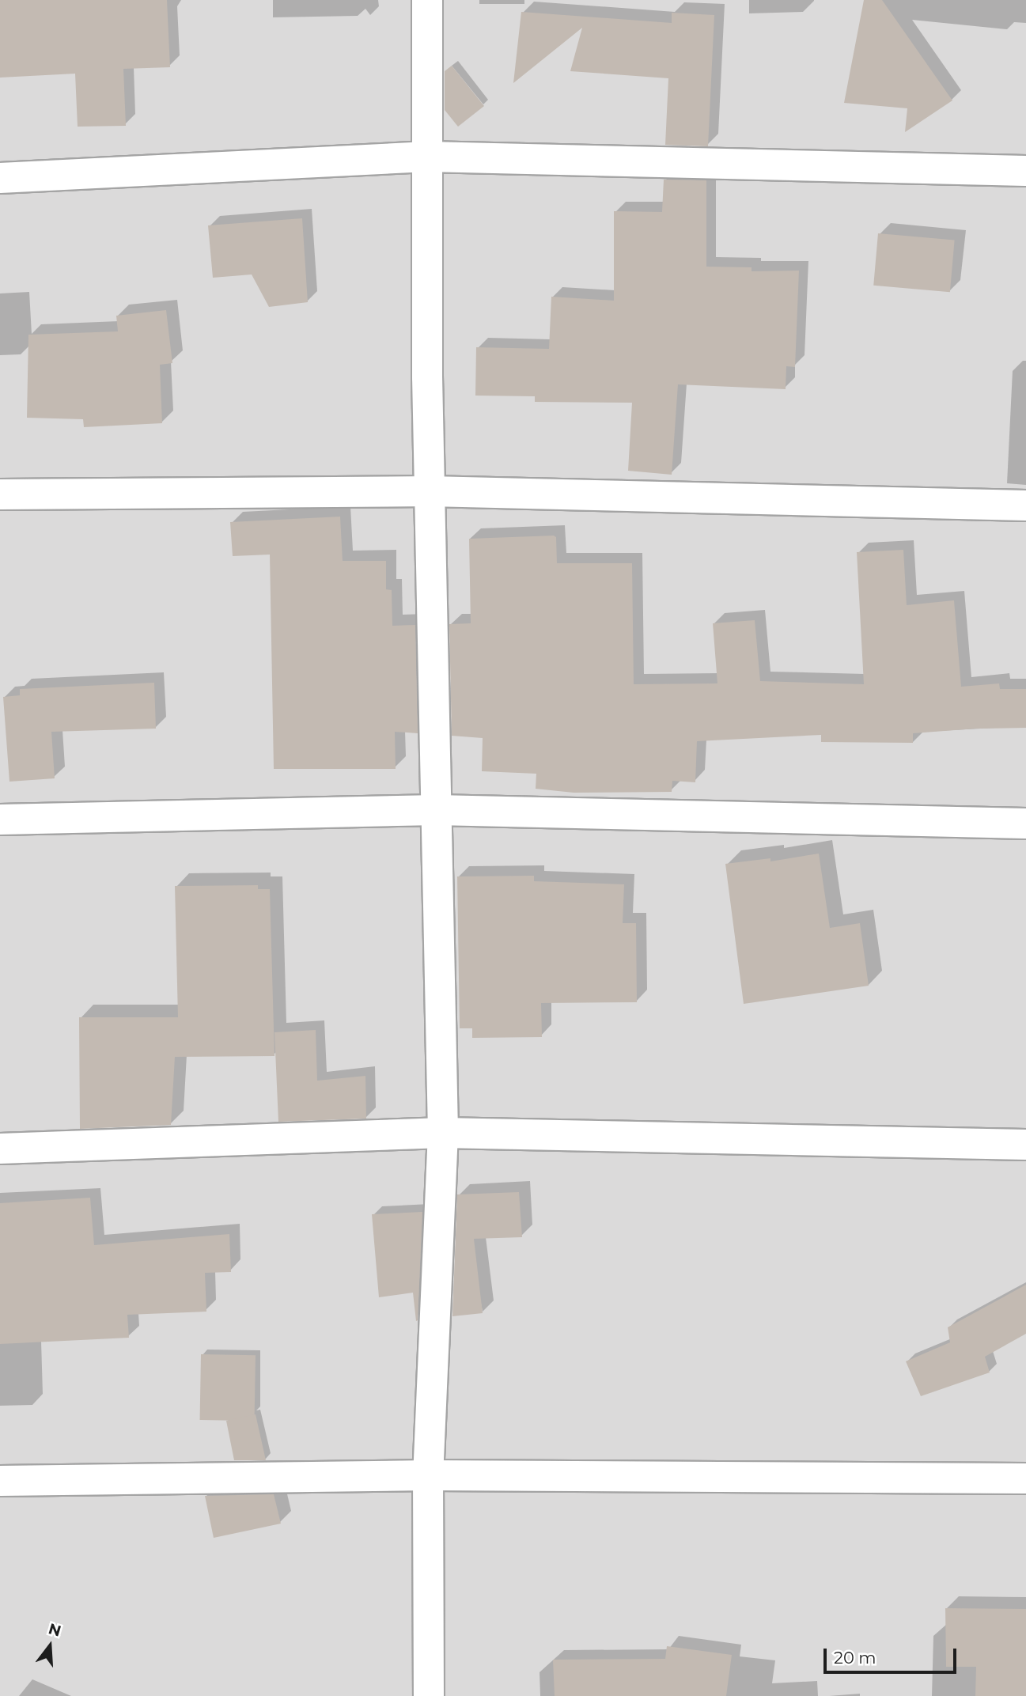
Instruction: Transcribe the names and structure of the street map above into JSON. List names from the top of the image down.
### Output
{
  "scale_bar": "20 m",
  "north": "top"
}
